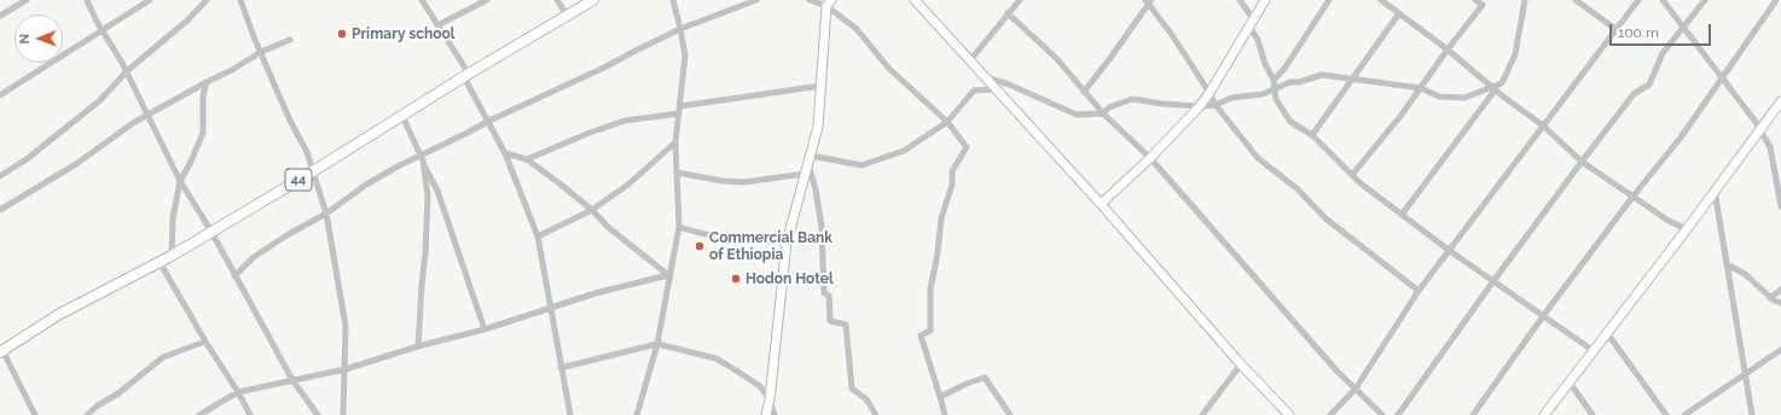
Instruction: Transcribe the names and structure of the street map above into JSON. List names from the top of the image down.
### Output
{
  "streets": {
    "main road": ["44"]
  },
  "places": ["Primary school", "Commercial Bank of Ethiopia", "Hodon Hotel"],
  "scale_bar": "100 m",
  "north": "left"
}
